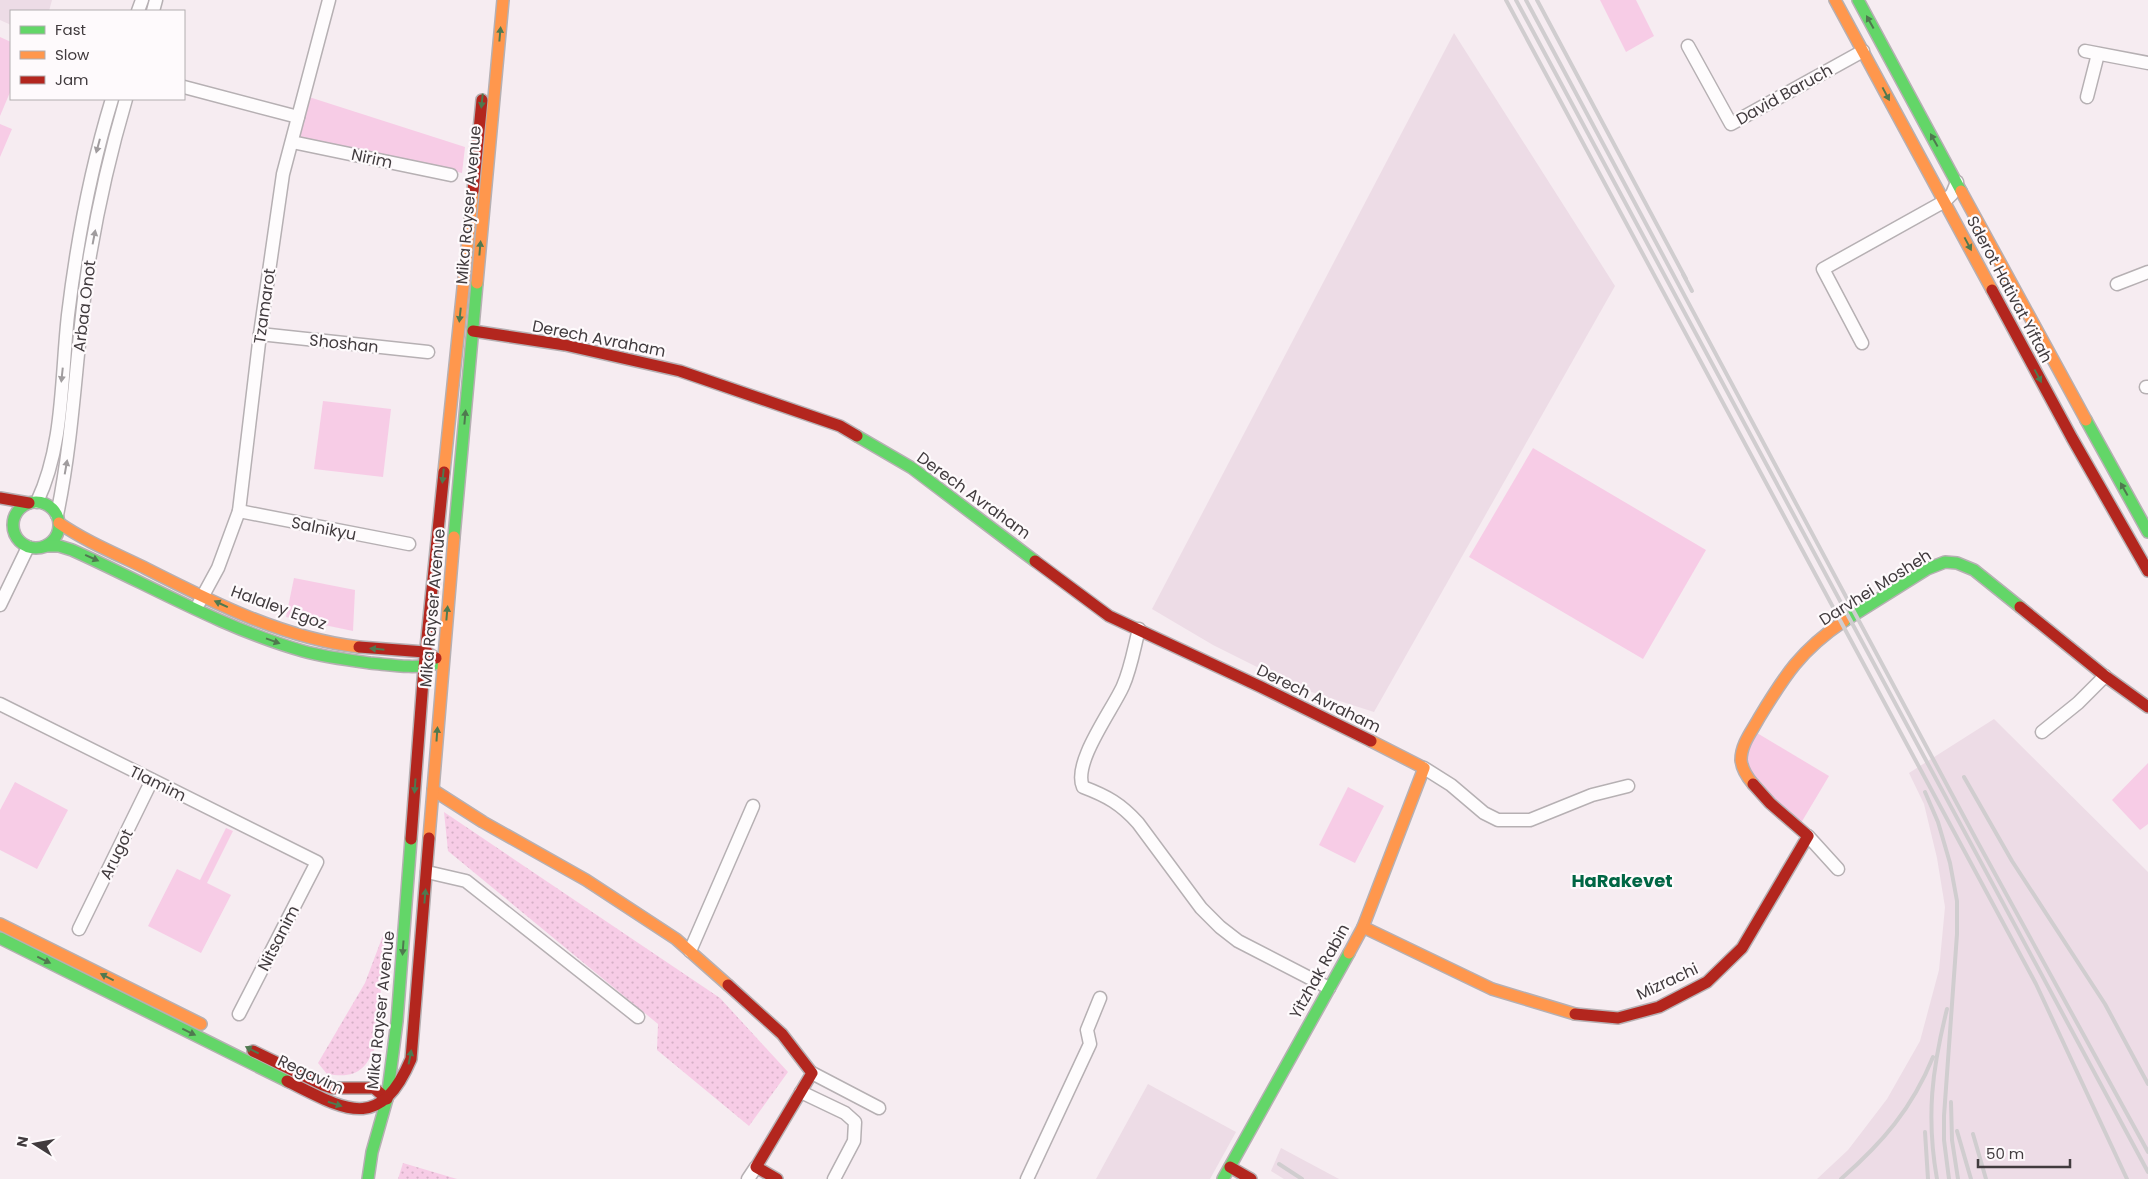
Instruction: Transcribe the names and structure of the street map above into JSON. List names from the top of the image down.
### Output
{
  "streets": {
    "street": [
      "David Baruch",
      "Nirim",
      "Mika Rayser Avenue",
      "Sderot Hativat Yiftah",
      "Arbaa Onot",
      "Tzamarot",
      "Derech Avraham",
      "Shoshan",
      "Salnikyu",
      "Darvhei Mosheh",
      "Halaley Egoz",
      "Tlamim",
      "Arugot",
      "Nitsanim",
      "Yitzhak Rabin",
      "Mizrachi",
      "Regavim"
    ]
  },
  "crossings": [
    ["David Baruch", "Sderot Hativat Yiftah"],
    ["Nirim", "Tzamarot"],
    ["Mika Rayser Avenue", "Derech Avraham"],
    ["Mika Rayser Avenue", "Halaley Egoz"],
    ["Mika Rayser Avenue", "Regavim"],
    ["Arbaa Onot", "Halaley Egoz"],
    ["Tzamarot", "Shoshan"],
    ["Tzamarot", "Salnikyu"],
    ["Tzamarot", "Halaley Egoz"],
    ["Derech Avraham", "Yitzhak Rabin"],
    ["Darvhei Mosheh", "Mizrachi"],
    ["Tlamim", "Arugot"],
    ["Tlamim", "Nitsanim"],
    ["Yitzhak Rabin", "Mizrachi"]
  ],
  "districts": ["HaRakevet"],
  "legend": ["Fast", "Slow", "Jam"],
  "scale_bar": "50 m",
  "north": "left"
}
